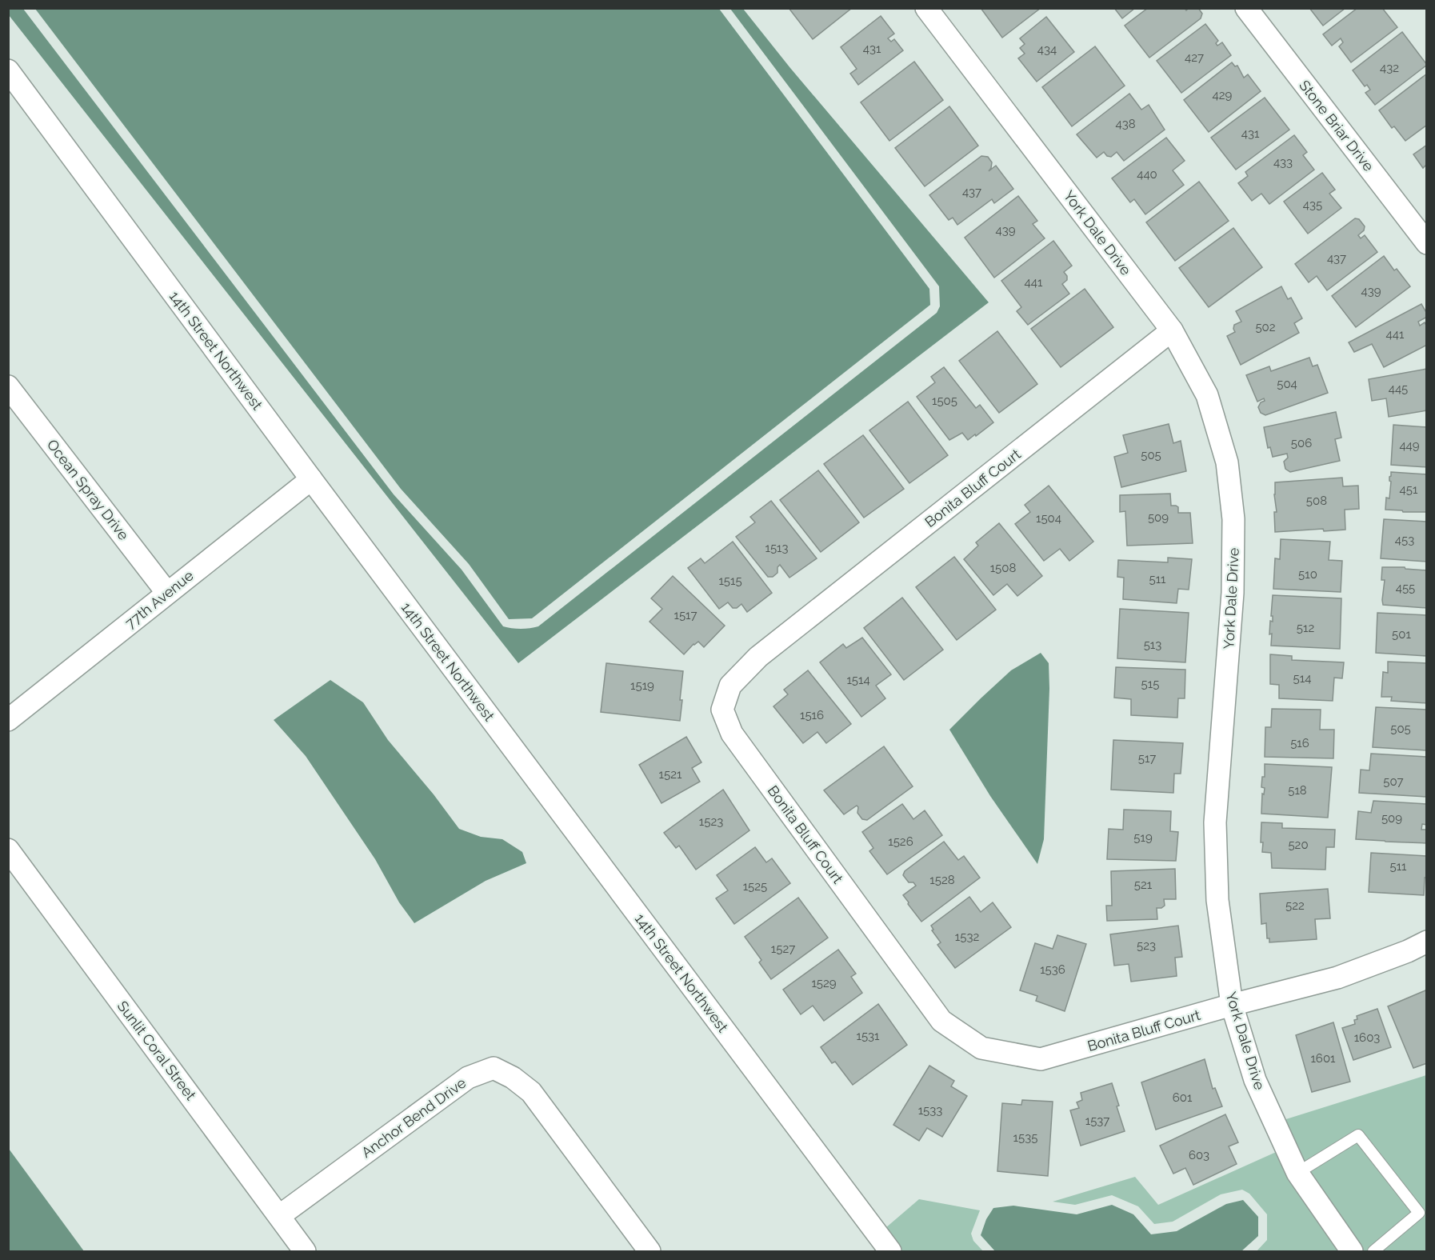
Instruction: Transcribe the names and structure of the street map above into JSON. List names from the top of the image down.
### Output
{
  "streets": {
    "street": [
      "Stone Briar Drive",
      "York Dale Drive",
      "14th Street Northwest",
      "Bonita Bluff Court",
      "Ocean Spray Drive",
      "77th Avenue",
      "Sunlit Coral Street",
      "Anchor Bend Drive"
    ]
  },
  "crossings": [
    ["York Dale Drive", "Bonita Bluff Court"],
    ["14th Street Northwest", "77th Avenue"],
    ["Ocean Spray Drive", "77th Avenue"],
    ["Sunlit Coral Street", "Anchor Bend Drive"]
  ],
  "house_numbers": [
    "431",
    "434",
    "427",
    "432",
    "429",
    "438",
    "431",
    "433",
    "440",
    "437",
    "435",
    "439",
    "437",
    "441",
    "439",
    "502",
    "441",
    "504",
    "445",
    "1505",
    "506",
    "449",
    "505",
    "451",
    "508",
    "509",
    "1504",
    "453",
    "1513",
    "1508",
    "510",
    "511",
    "1515",
    "455",
    "1517",
    "512",
    "501",
    "513",
    "514",
    "1514",
    "515",
    "1519",
    "1516",
    "505",
    "516",
    "517",
    "1521",
    "507",
    "518",
    "509",
    "1523",
    "519",
    "1526",
    "520",
    "511",
    "1528",
    "521",
    "1525",
    "522",
    "1532",
    "523",
    "1527",
    "1536",
    "1529",
    "1531",
    "1603",
    "1601",
    "601",
    "1533",
    "1537",
    "1535",
    "603"
  ]
}
